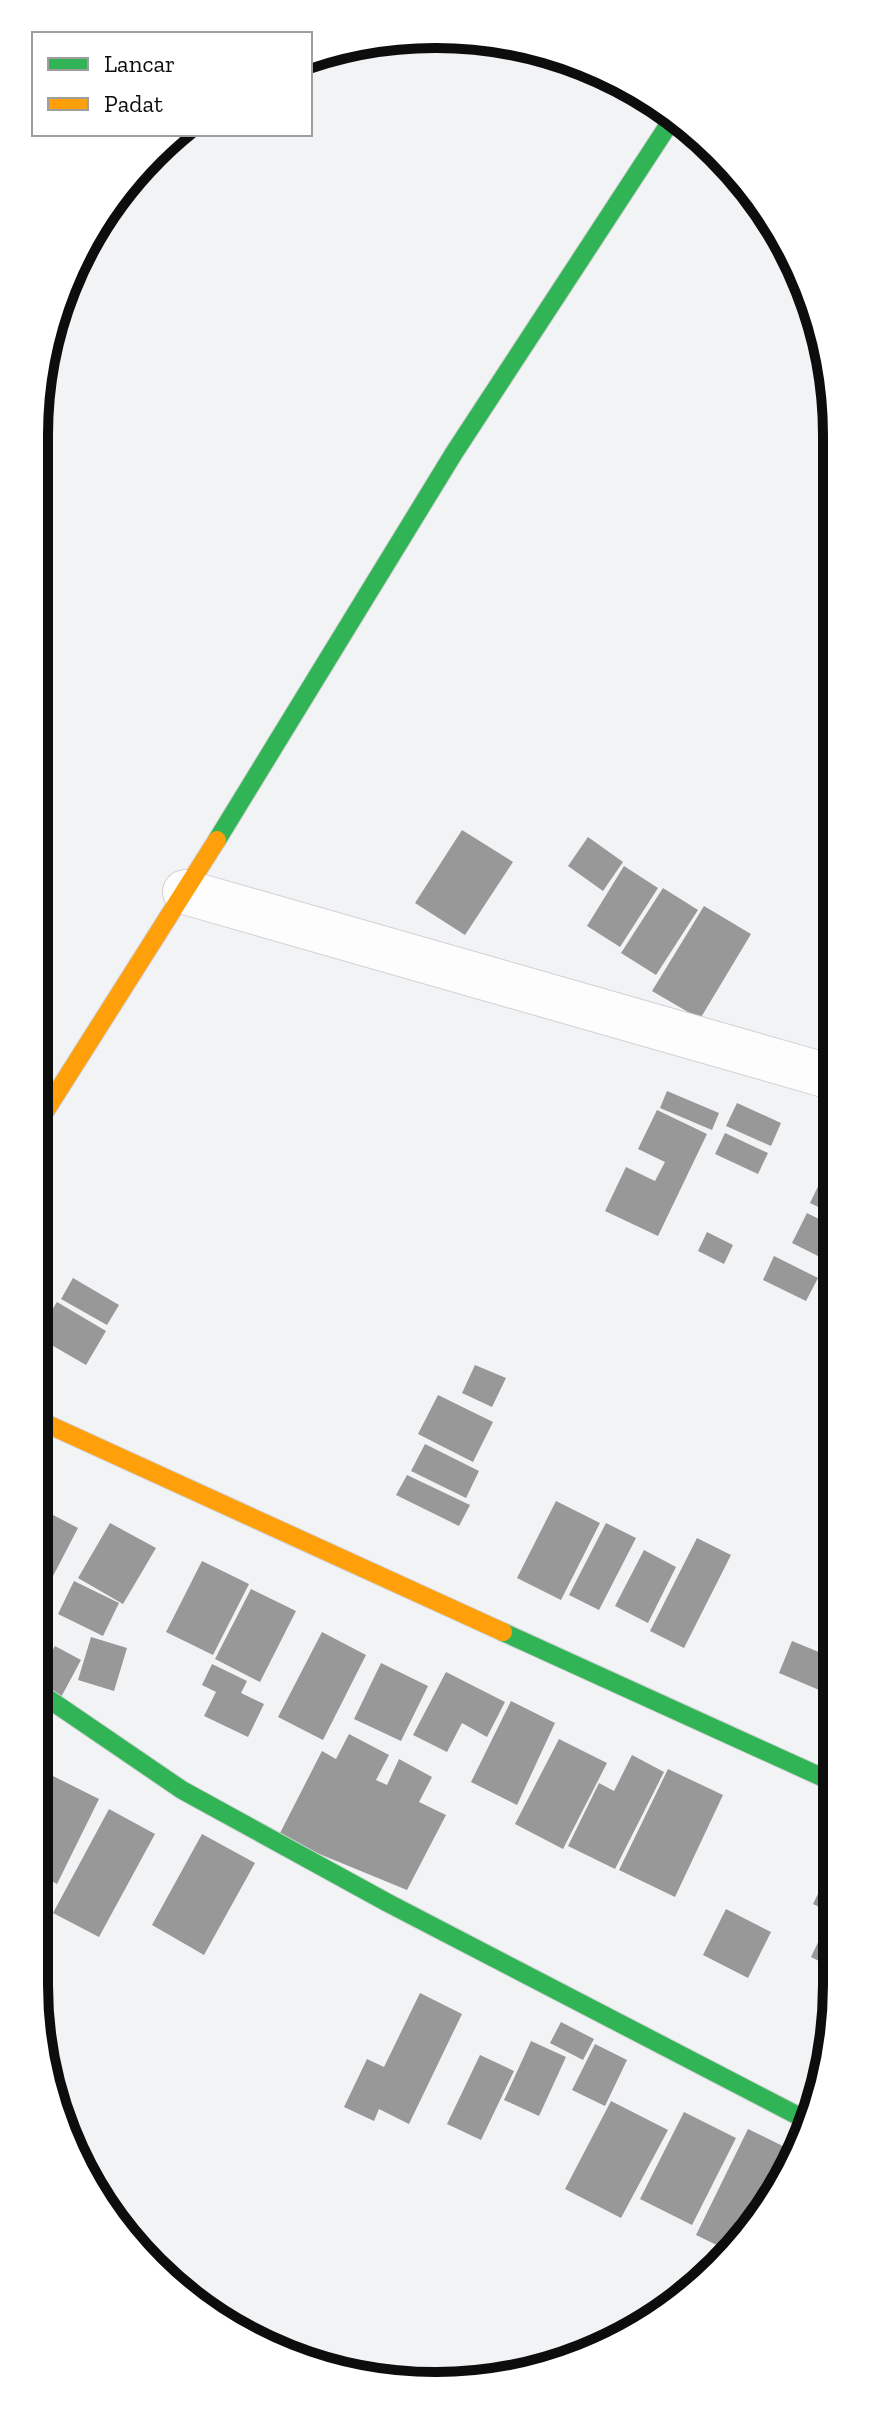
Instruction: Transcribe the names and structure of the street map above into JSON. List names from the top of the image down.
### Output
{
  "legend": ["Lancar", "Padat"]
}
